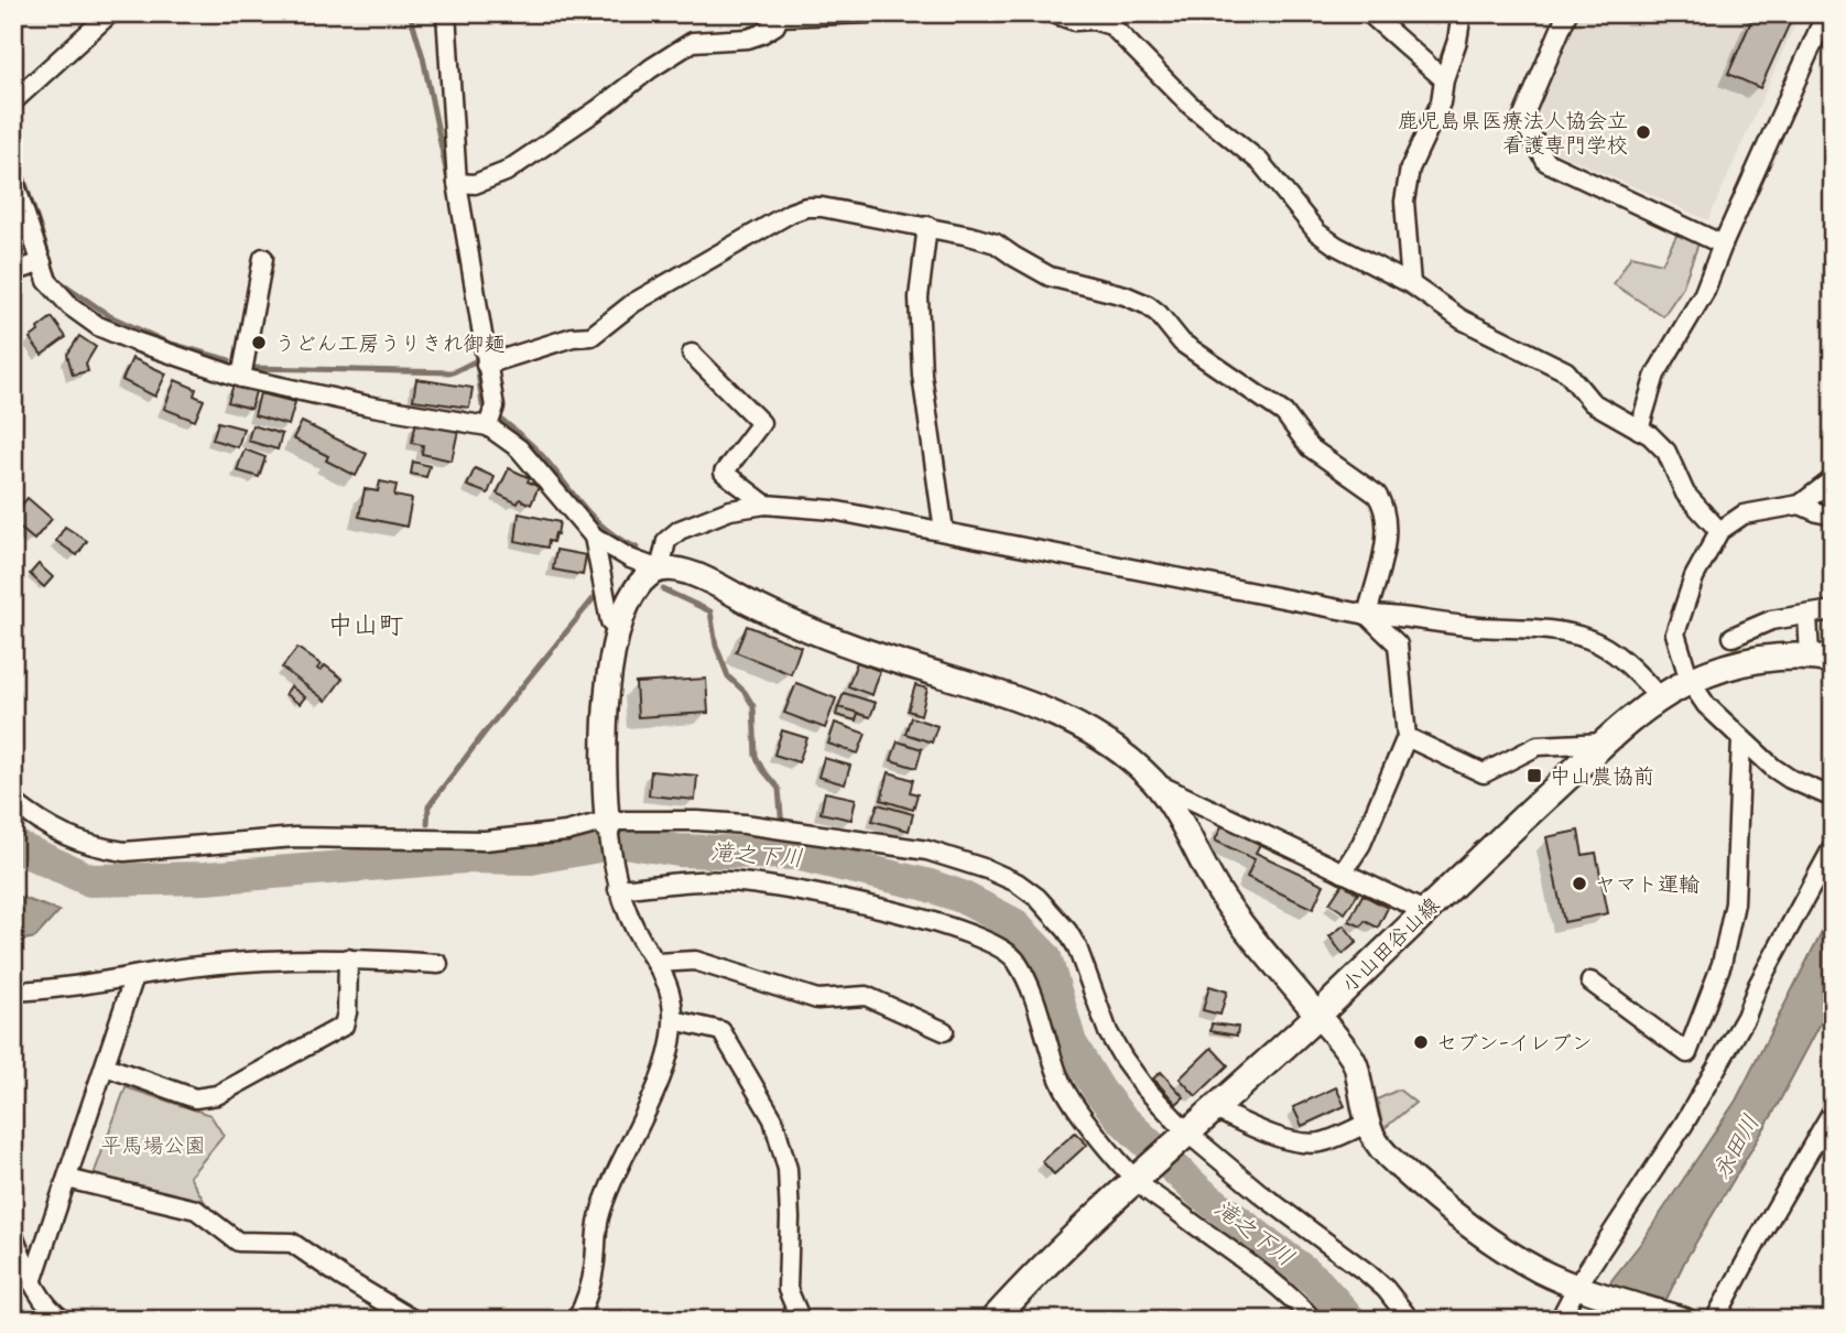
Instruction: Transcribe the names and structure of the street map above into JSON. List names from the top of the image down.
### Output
{
  "streets": {
    "main road": ["小山田谷山線"]
  },
  "districts": ["中山町"],
  "water": ["滝之下川", "永田川"],
  "parks": ["平馬場公園"],
  "places": {
    "other": [
      "鹿児島県医療法人協会立 看護専門学校",
      "うどん工房うりきれ御麺",
      "ヤマト運輸",
      "セブン-イレブン"
    ],
    "transit": ["中山農協前"]
  }
}
